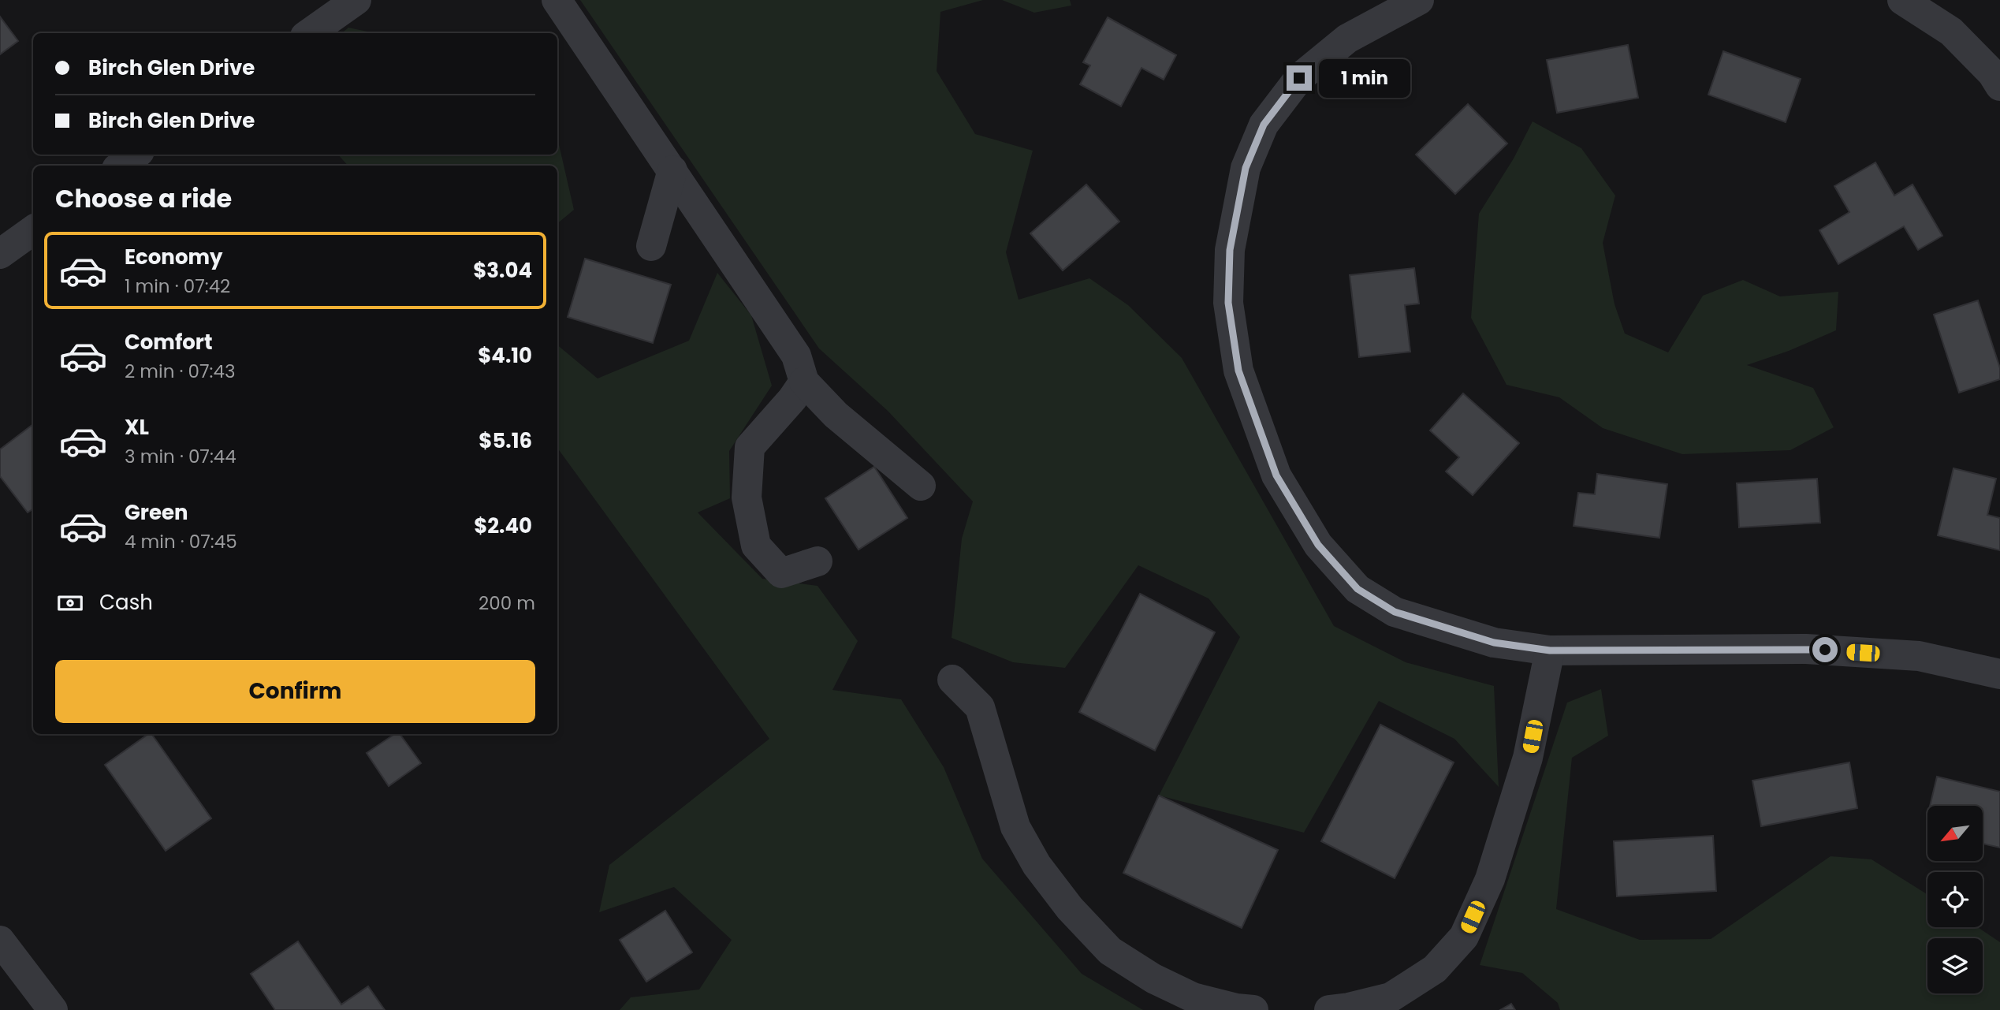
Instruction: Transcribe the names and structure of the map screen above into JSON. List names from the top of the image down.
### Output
{
  "north": "bottom left",
  "page": {
    "banner": ["Birch Glen Drive", "Birch Glen Drive"],
    "bubble": "1 min",
    "heading": "Choose a ride",
    "list": [
      {
        "name": "Economy",
        "note": "1 min · 07:42",
        "value": "$3.04"
      },
      {
        "name": "Comfort",
        "note": "2 min · 07:43",
        "value": "$4.10"
      },
      {
        "name": "XL",
        "note": "3 min · 07:44",
        "value": "$5.16"
      },
      {
        "name": "Green",
        "note": "4 min · 07:45",
        "value": "$2.40"
      }
    ],
    "pay": ["Cash", "200 m"],
    "buttons": "Confirm"
  }
}
